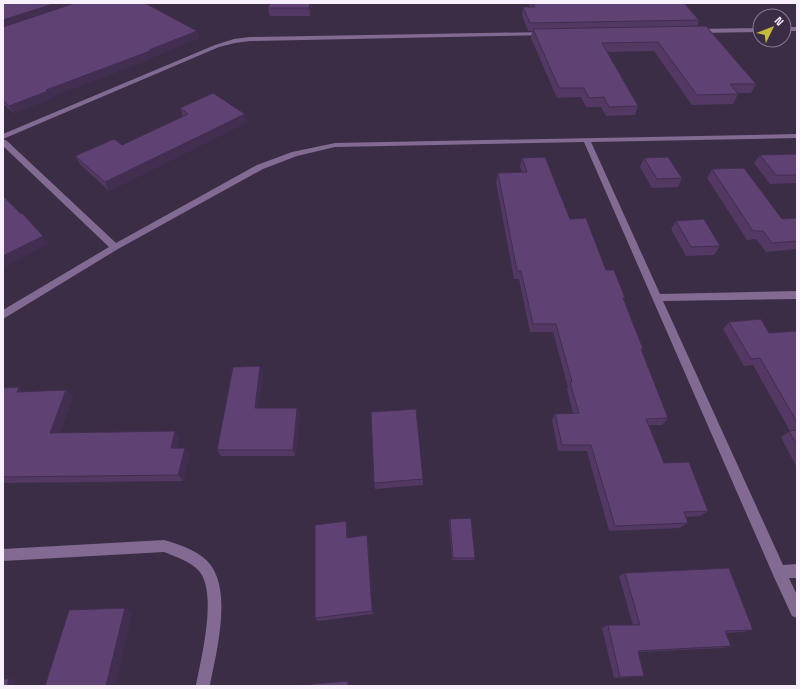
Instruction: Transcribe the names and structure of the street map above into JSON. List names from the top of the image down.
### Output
{
  "north": "top right"
}
